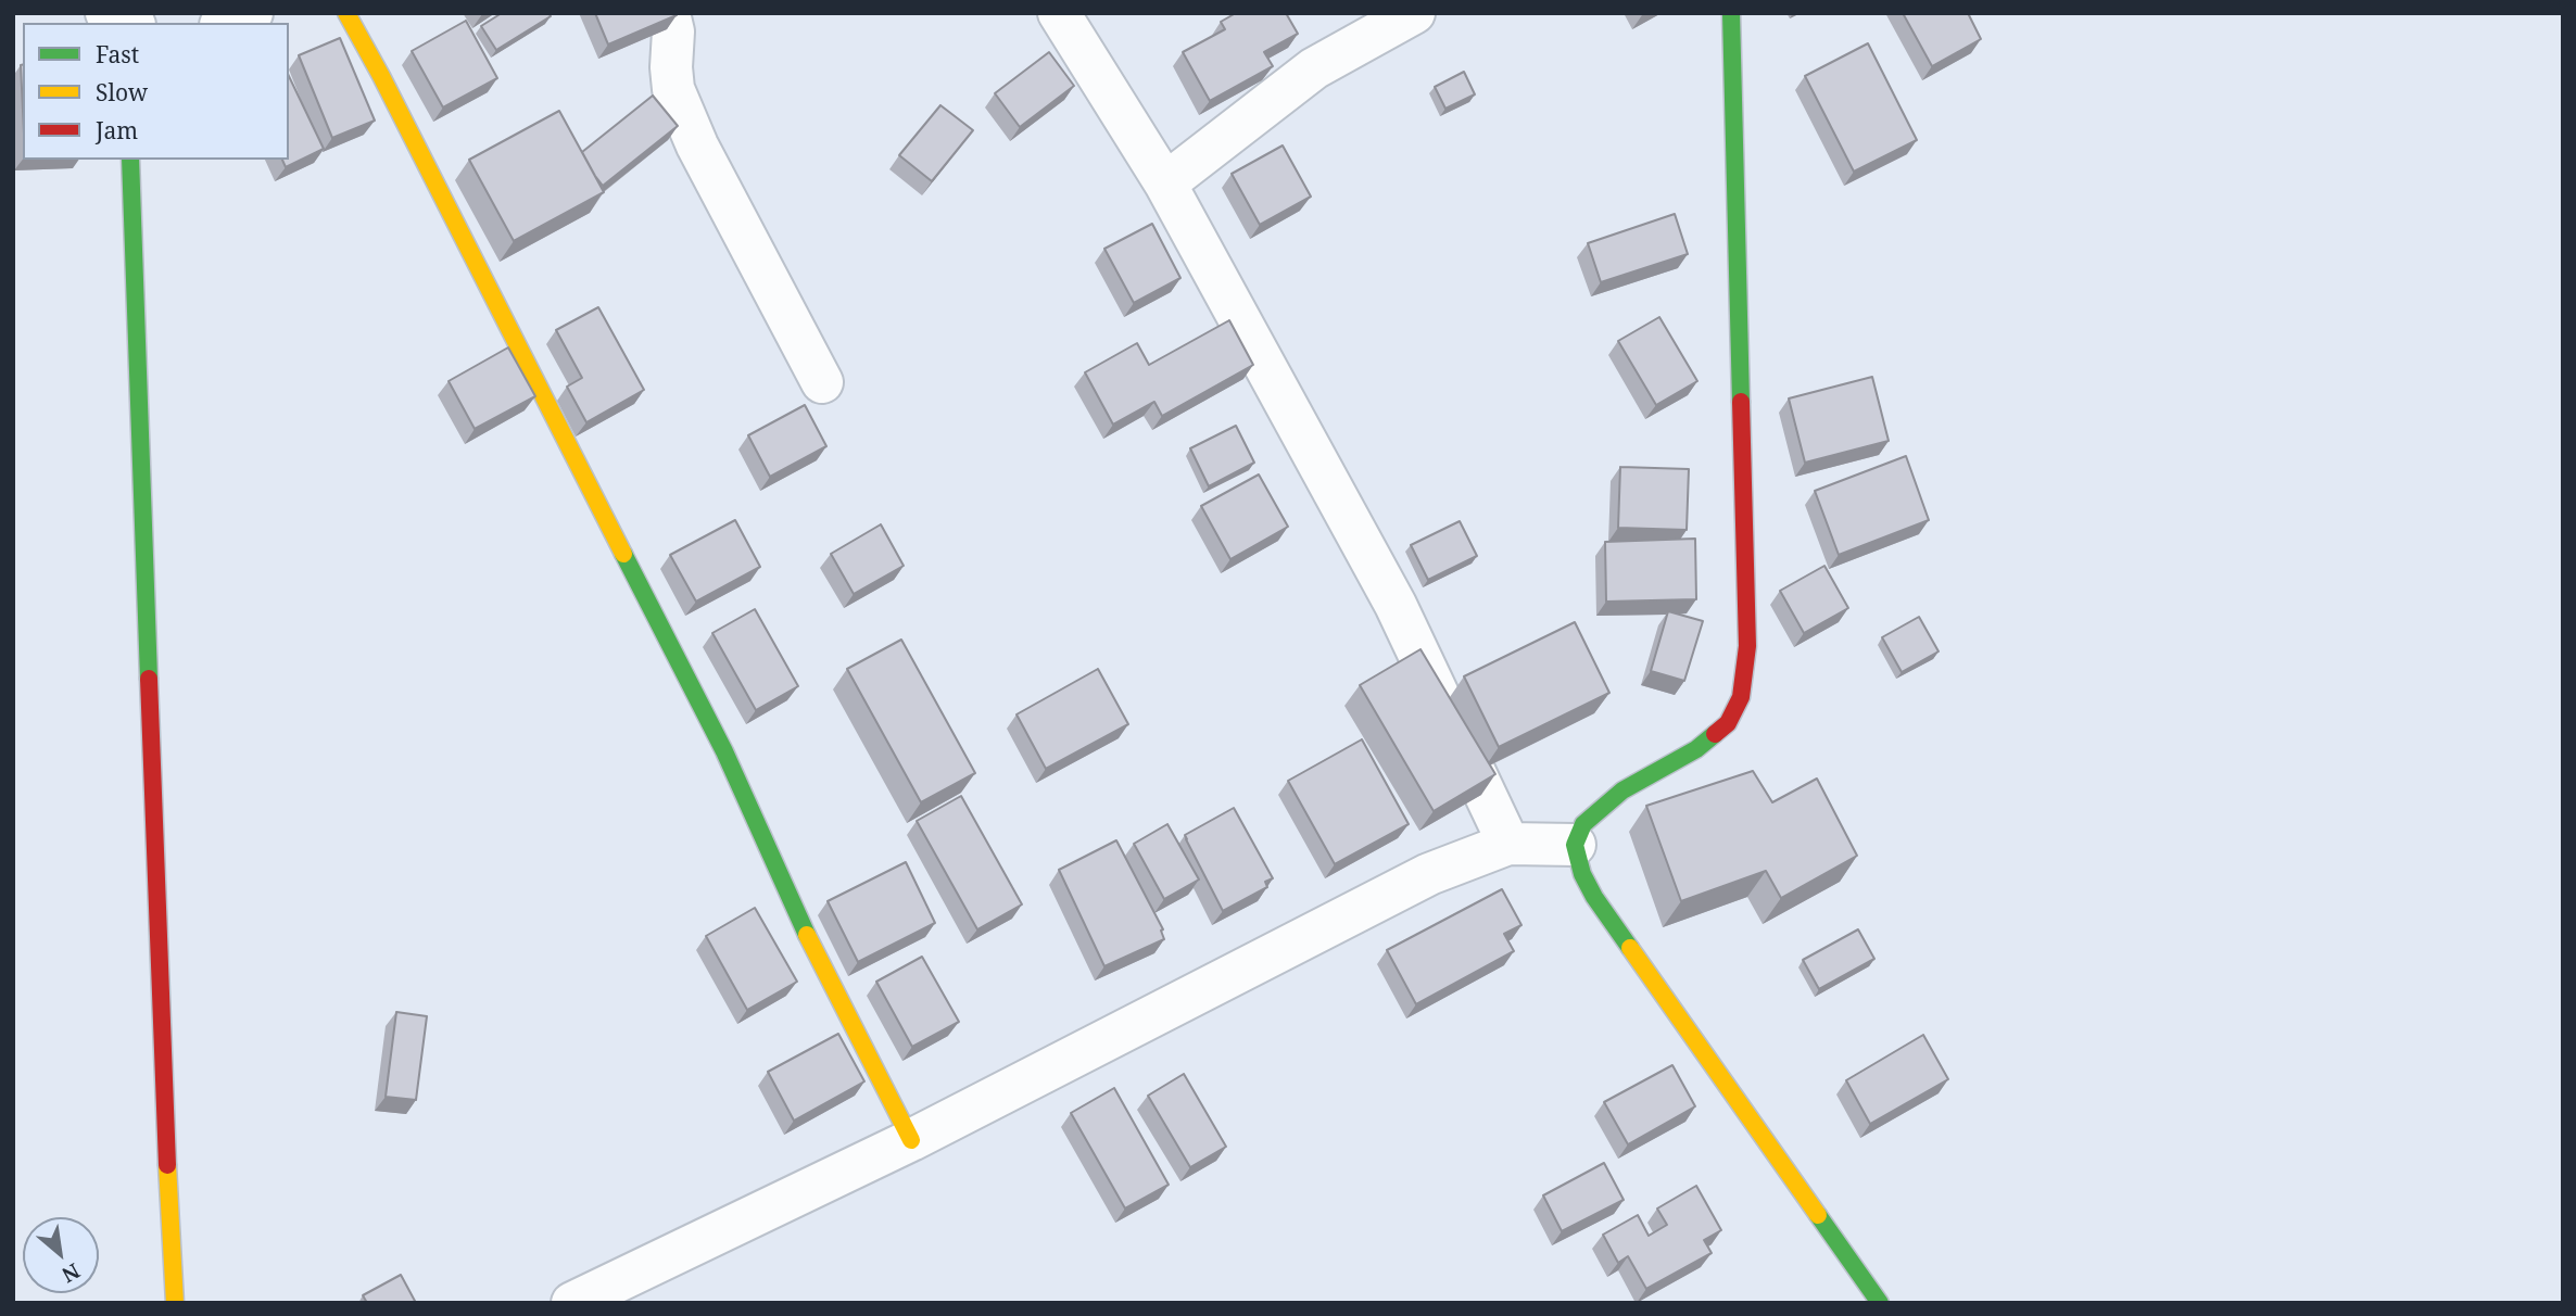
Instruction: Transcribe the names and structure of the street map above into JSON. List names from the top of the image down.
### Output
{
  "legend": ["Fast", "Slow", "Jam"],
  "north": "bottom right"
}
